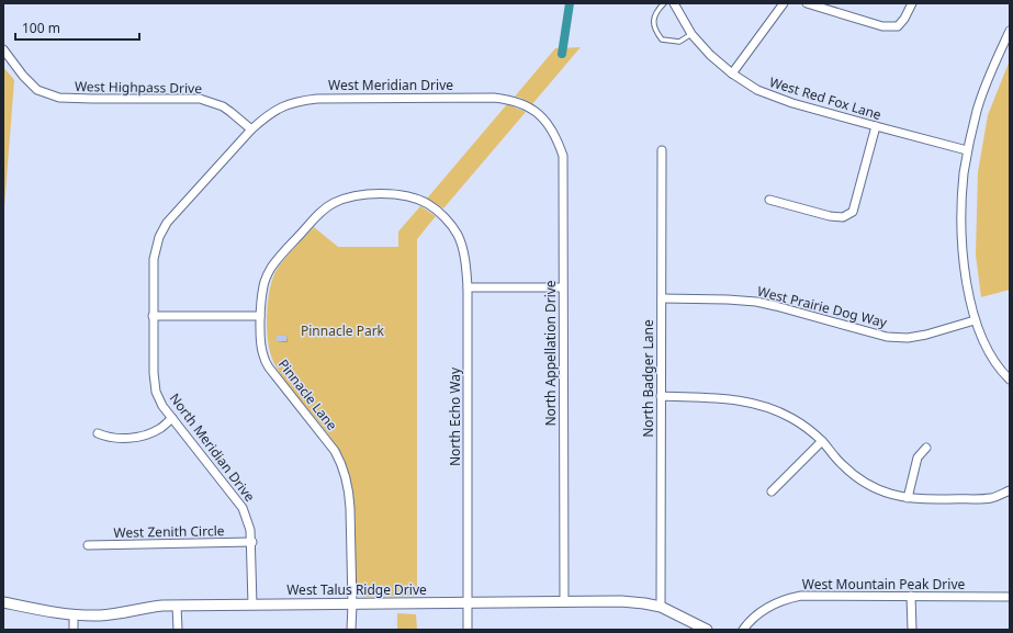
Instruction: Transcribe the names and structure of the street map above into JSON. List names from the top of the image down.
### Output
{
  "streets": {
    "street": [
      "West Meridian Drive",
      "West Highpass Drive",
      "West Red Fox Lane",
      "West Prairie Dog Way",
      "North Appellation Drive",
      "North Badger Lane",
      "Pinnacle Lane",
      "North Echo Way",
      "North Meridian Drive",
      "West Zenith Circle",
      "West Mountain Peak Drive",
      "West Talus Ridge Drive"
    ]
  },
  "crossings": [
    ["West Meridian Drive", "West Highpass Drive"],
    ["West Meridian Drive", "North Appellation Drive"],
    ["West Meridian Drive", "North Meridian Drive"],
    ["West Highpass Drive", "North Meridian Drive"],
    ["West Prairie Dog Way", "North Badger Lane"],
    ["North Appellation Drive", "West Talus Ridge Drive"],
    ["North Badger Lane", "West Talus Ridge Drive"],
    ["Pinnacle Lane", "North Echo Way"],
    ["Pinnacle Lane", "West Talus Ridge Drive"],
    ["North Echo Way", "West Talus Ridge Drive"],
    ["North Meridian Drive", "West Zenith Circle"],
    ["North Meridian Drive", "West Talus Ridge Drive"]
  ],
  "parks": ["Pinnacle Park"],
  "scale_bar": "100 m"
}
